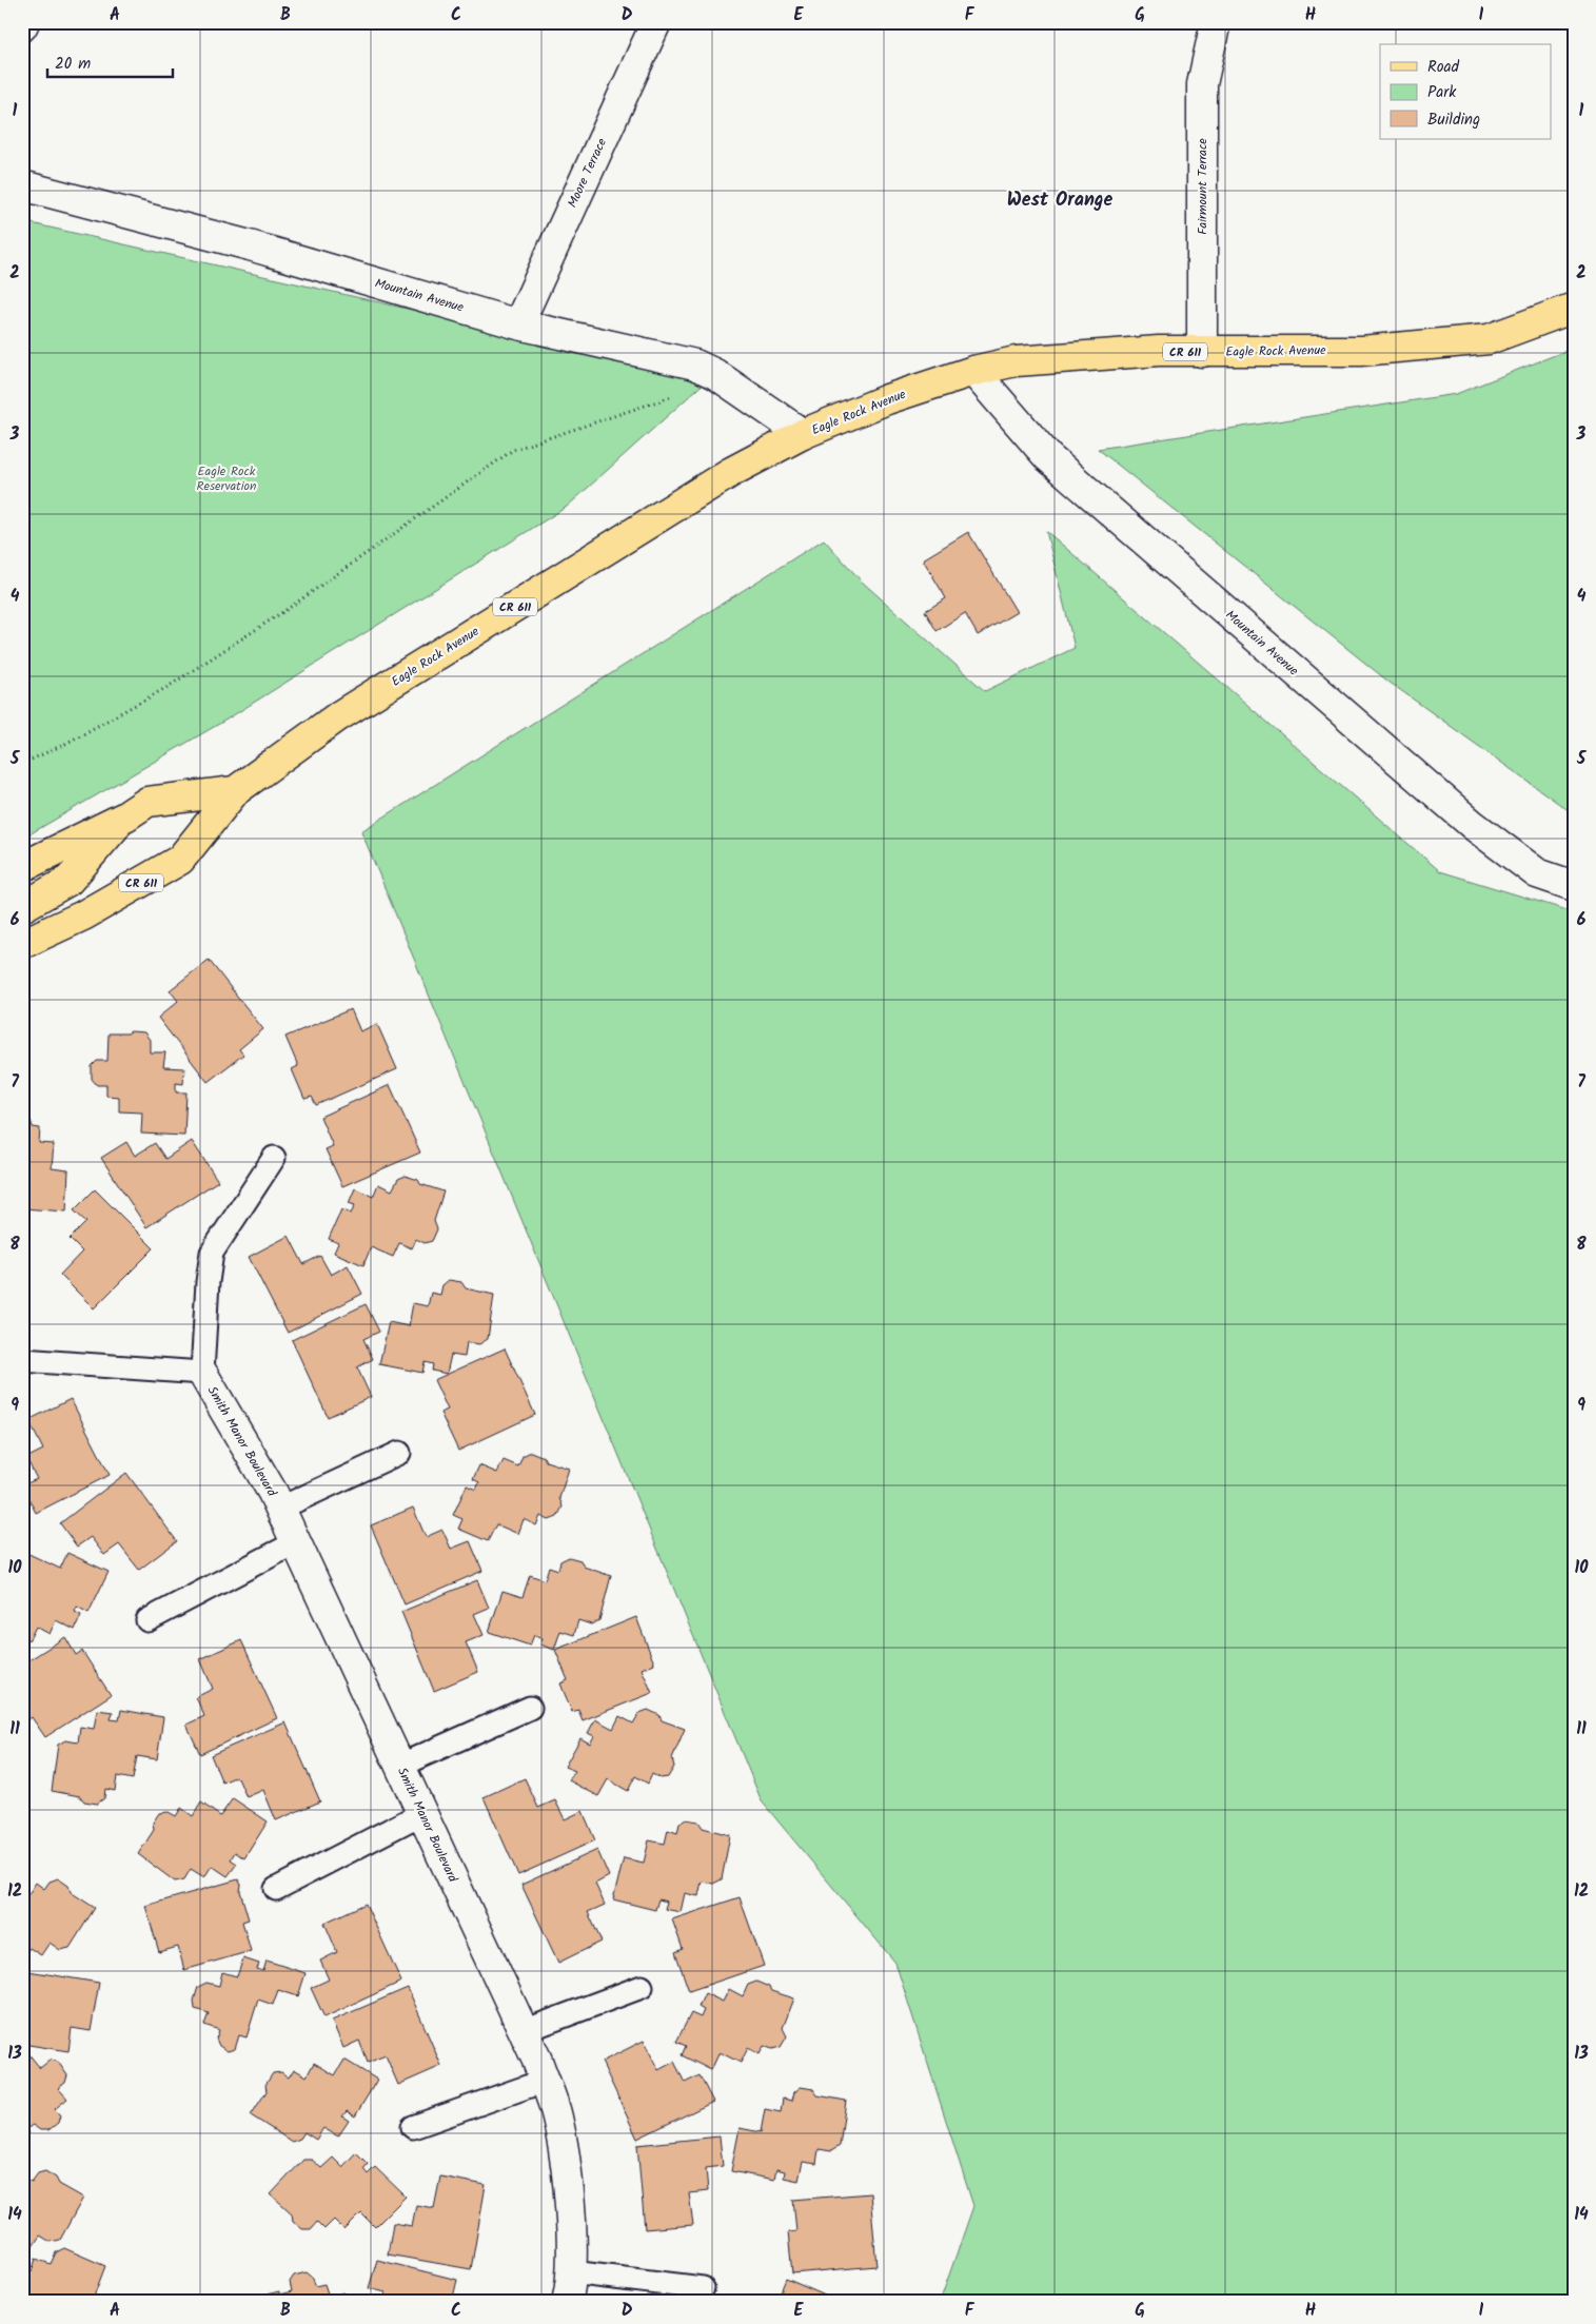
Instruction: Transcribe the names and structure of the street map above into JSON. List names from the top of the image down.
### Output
{
  "streets": {
    "main road": ["Eagle Rock Avenue", "CR 611"],
    "street": [
      "Moore Terrace",
      "Fairmount Terrace",
      "Mountain Avenue",
      "Smith Manor Boulevard"
    ]
  },
  "crossings": [
    ["Moore Terrace", "Mountain Avenue"],
    ["Fairmount Terrace", "Eagle Rock Avenue"],
    ["Mountain Avenue", "Eagle Rock Avenue"]
  ],
  "districts": ["West Orange"],
  "parks": ["Eagle Rock Reservation"],
  "legend": ["Road", "Park", "Building"],
  "scale_bar": "20 m",
  "grid": {
    "columns": [
      "A",
      "B",
      "C",
      "D",
      "E",
      "F",
      "G",
      "H",
      "I"
    ],
    "rows": [
      "1",
      "2",
      "3",
      "4",
      "5",
      "6",
      "7",
      "8",
      "9",
      "10",
      "11",
      "12",
      "13",
      "14"
    ]
  }
}
